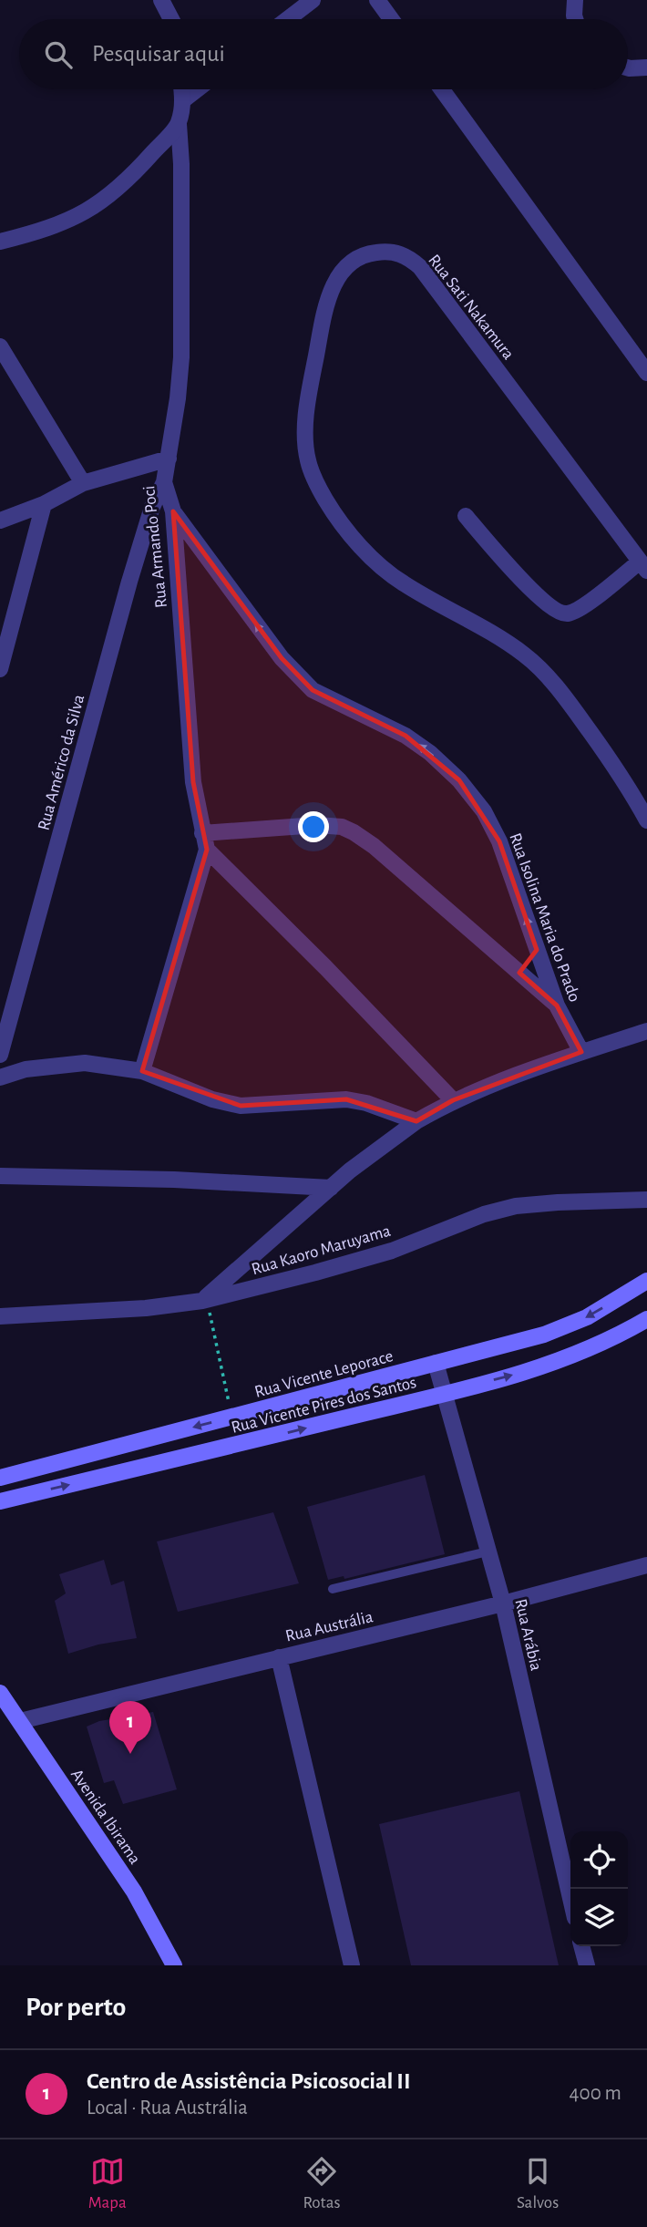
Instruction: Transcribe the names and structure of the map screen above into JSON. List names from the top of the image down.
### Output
{
  "streets": {
    "main road": ["Rua Vicente Leporace", "Rua Vicente Pires dos Santos", "Avenida Ibirama"],
    "street": [
      "Rua Sati Nakamura",
      "Rua Armando Poci",
      "Rua Américo da Silva",
      "Rua Isolina Maria do Prado",
      "Rua Kaoro Maruyama",
      "Rua Austrália",
      "Rua Arábia"
    ]
  },
  "crossings": [
    ["Rua Armando Poci", "Rua Américo da Silva"],
    ["Rua Armando Poci", "Rua Isolina Maria do Prado"],
    ["Rua Vicente Leporace", "Rua Arábia"],
    ["Rua Vicente Pires dos Santos", "Rua Arábia"],
    ["Rua Austrália", "Rua Arábia"],
    ["Rua Austrália", "Avenida Ibirama"]
  ],
  "one_way": ["Rua Isolina Maria do Prado", "Rua Vicente Leporace", "Rua Vicente Pires dos Santos"],
  "page": {
    "search": "Pesquisar aqui",
    "pins": "1",
    "heading": "Por perto",
    "list": [
      {
        "mark": "1",
        "name": "Centro de Assistência Psicosocial II",
        "note": "Local · Rua Austrália",
        "value": "400 m"
      }
    ],
    "nav": ["Mapa", "Rotas", "Salvos"]
  }
}
